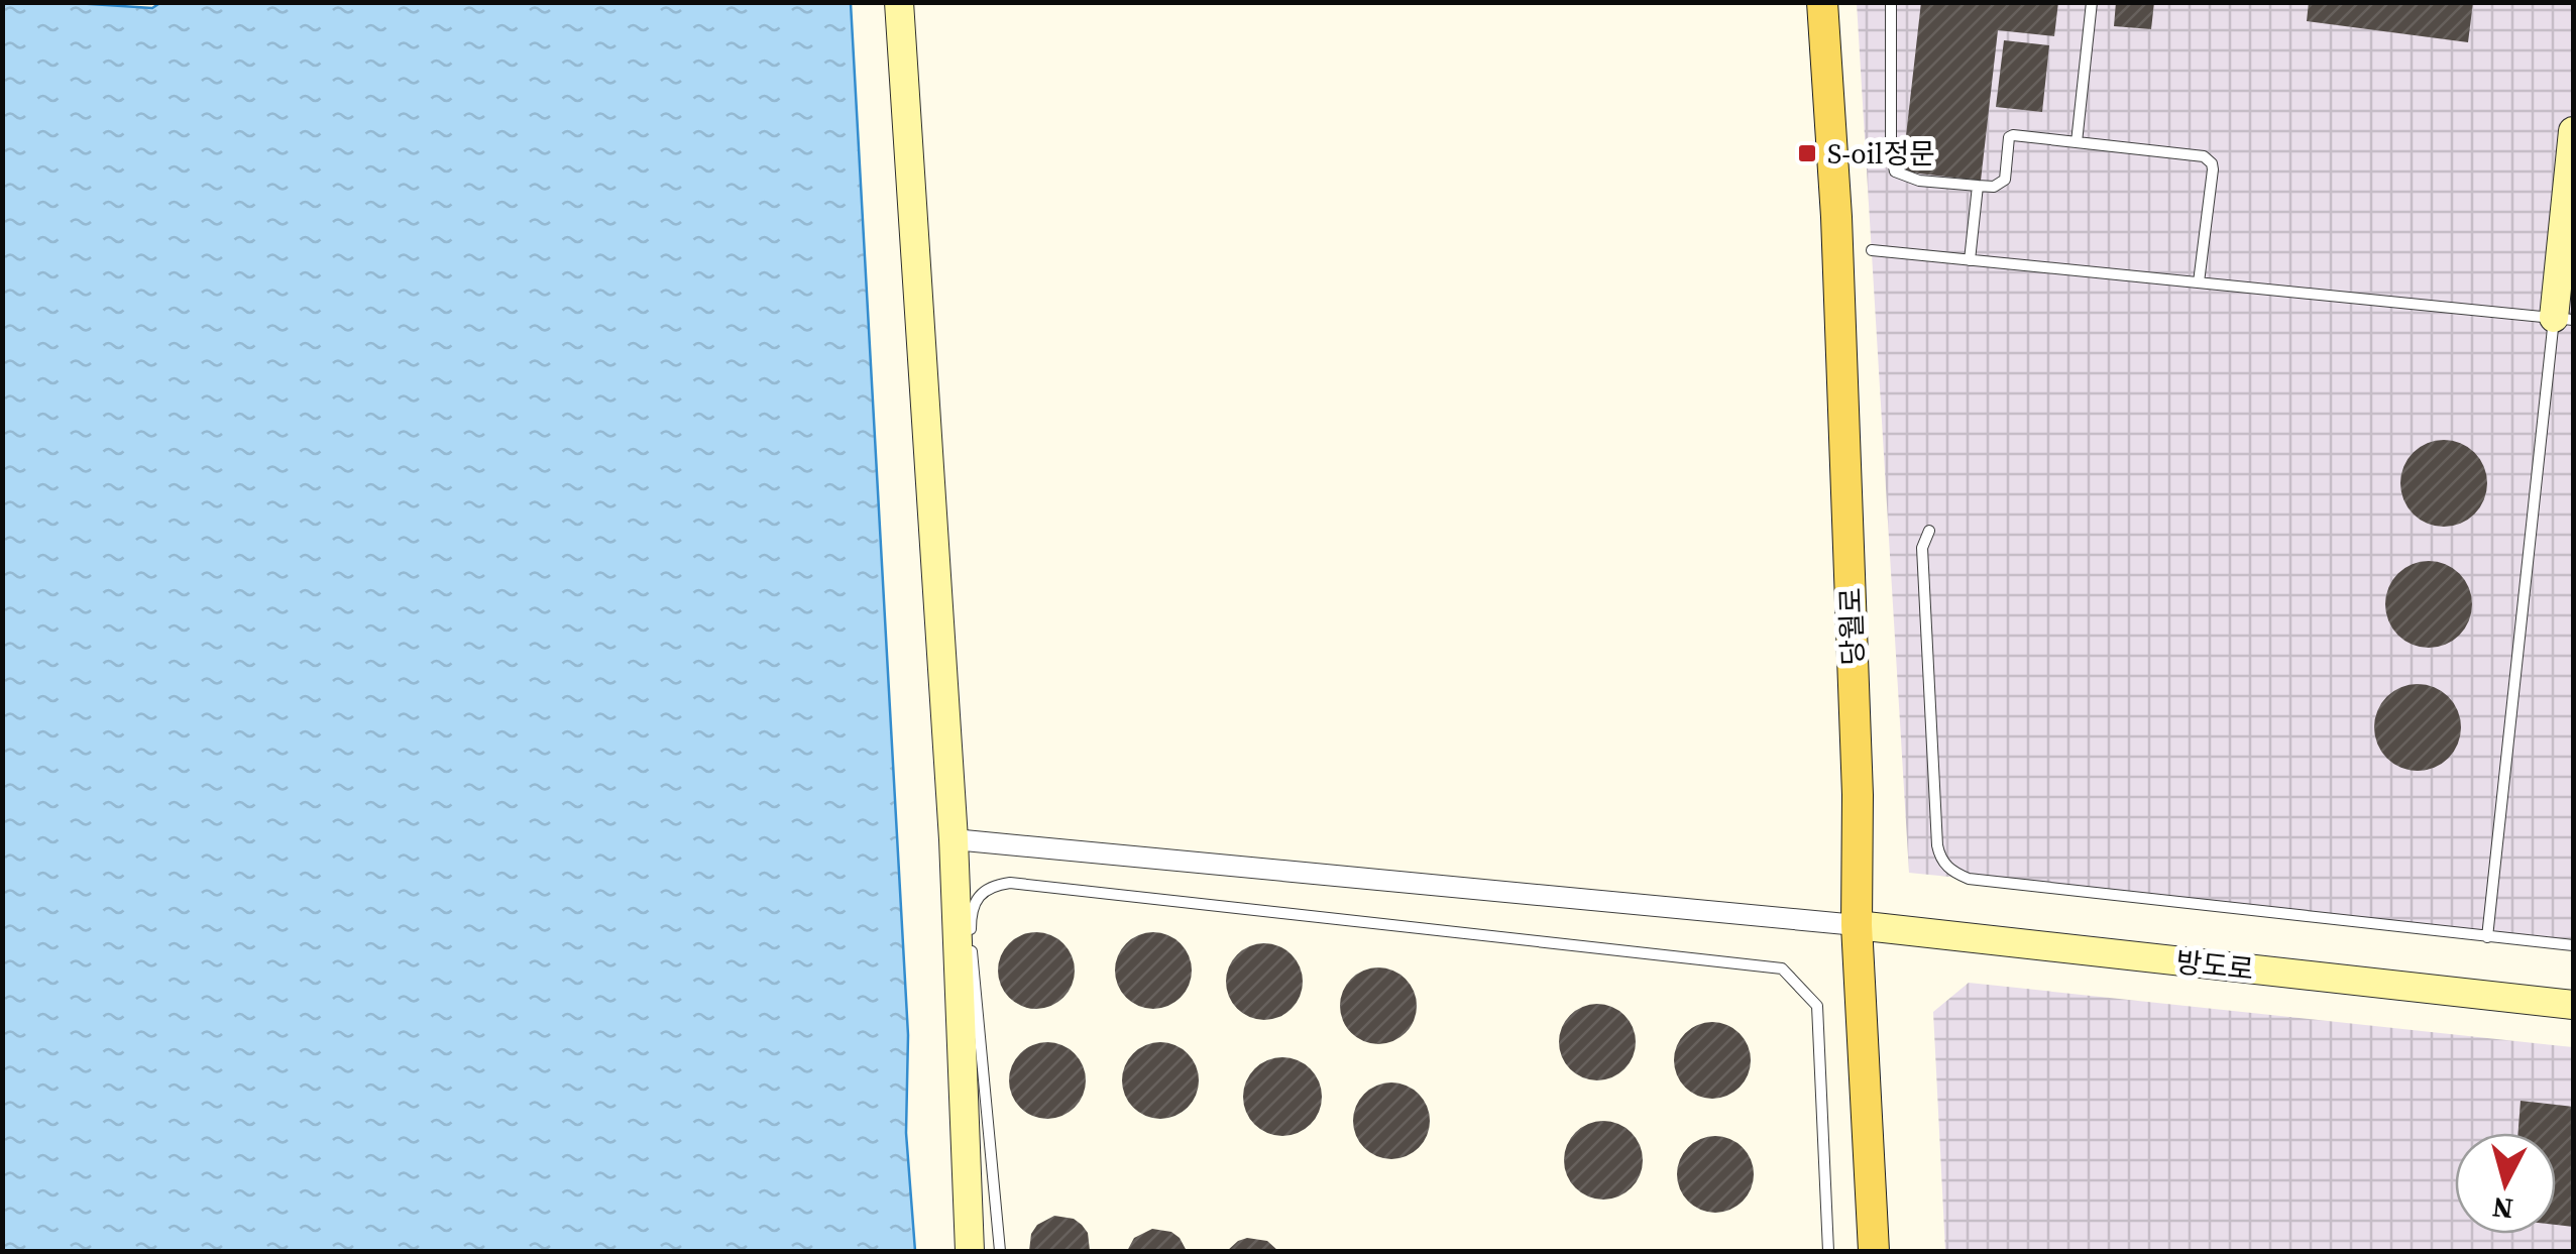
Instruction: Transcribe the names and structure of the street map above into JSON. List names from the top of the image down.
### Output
{
  "streets": {
    "main road": ["당월로", "방도로"]
  },
  "crossings": [
    ["당월로", "방도로"]
  ],
  "places": {
    "transit": ["S-oil정문"]
  },
  "north": "bottom"
}
